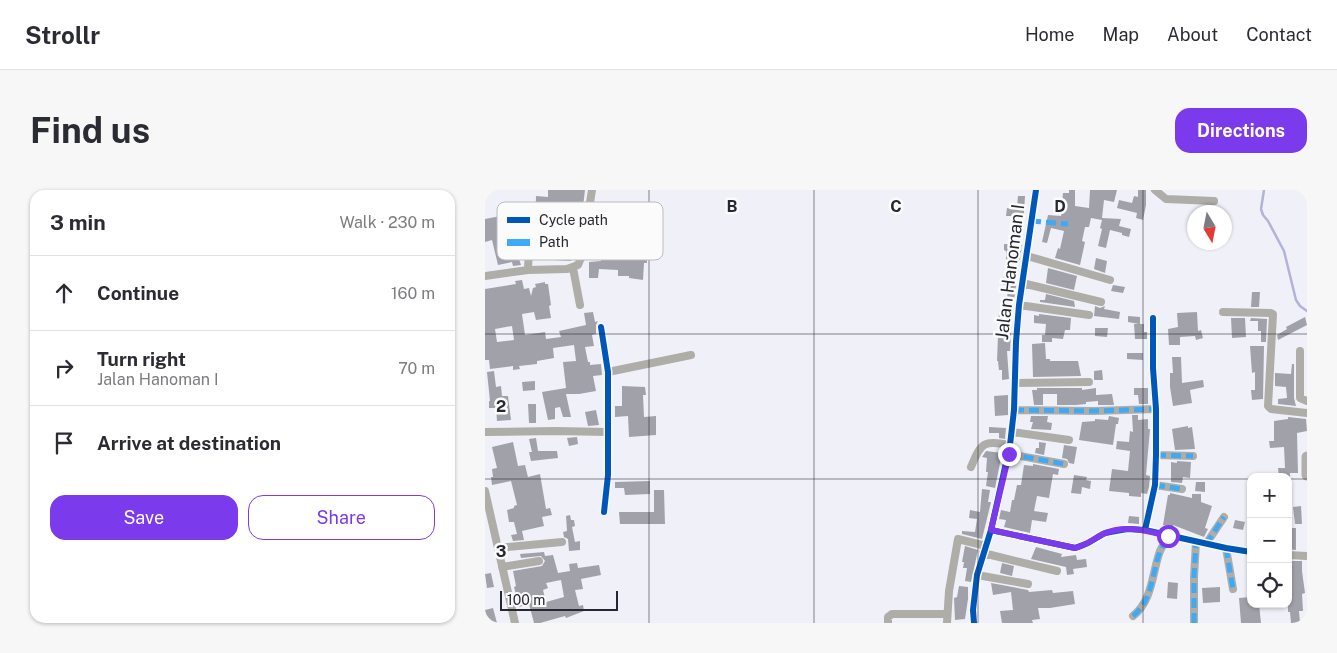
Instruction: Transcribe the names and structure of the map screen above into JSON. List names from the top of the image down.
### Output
{
  "streets": {
    "street": ["Jalan Hanoman I"]
  },
  "legend": ["Cycle path", "Path"],
  "scale_bar": "100 m",
  "north": "bottom",
  "page": {
    "header": "Strollr",
    "nav": [
      "Home",
      "Map",
      "About",
      "Contact"
    ],
    "buttons": [
      "Directions",
      ["Save", "Share"]
    ],
    "title": "Find us",
    "heading": ["3 min", "Walk · 230 m"],
    "list": [
      ["Continue", "160 m"],
      ["Turn right", "Jalan Hanoman I", "70 m"],
      "Arrive at destination"
    ],
    "map_buttons": ["+", "−"],
    "scale": "100 m"
  },
  "grid": {
    "columns": ["B", "C", "D"],
    "rows": ["2", "3"]
  }
}
